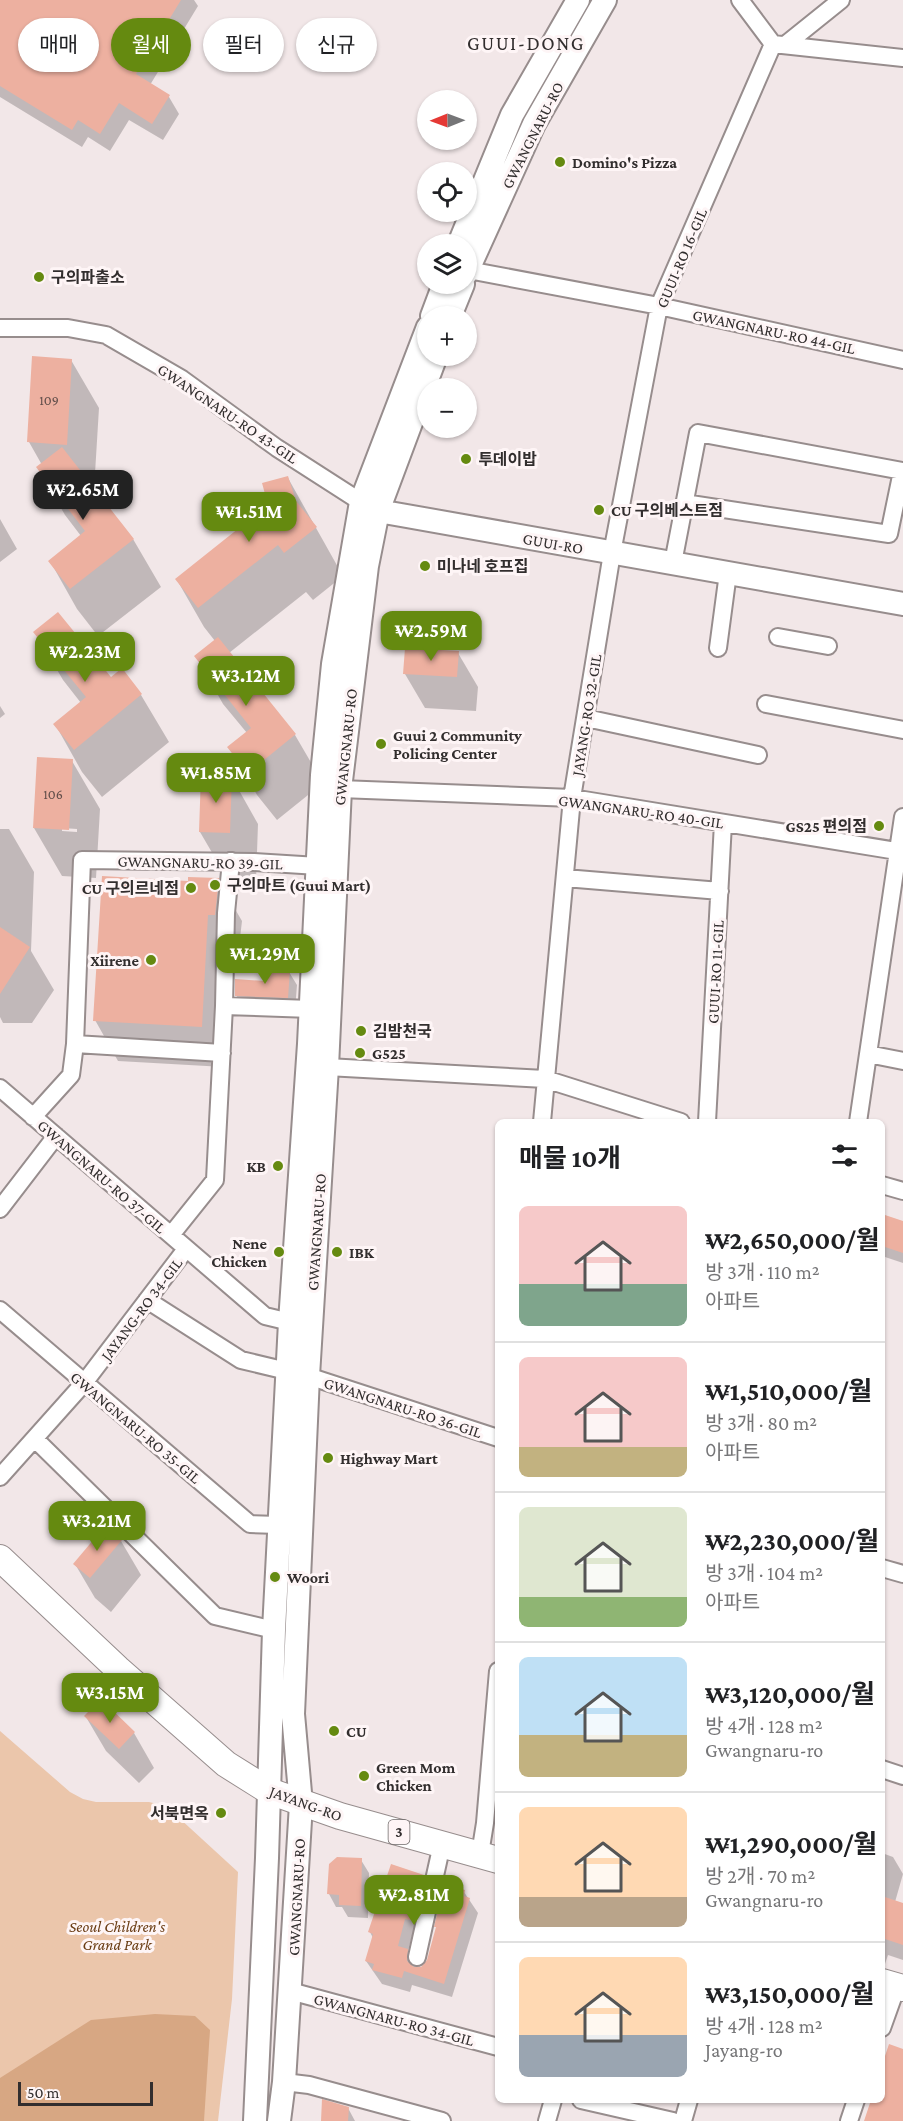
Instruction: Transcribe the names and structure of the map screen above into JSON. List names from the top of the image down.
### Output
{
  "streets": {
    "main road": [
      "GWANGNARU-RO",
      "GUUI-RO",
      "JAYANG-RO",
      "3"
    ],
    "street": [
      "GUUI-RO 16-GIL",
      "GWANGNARU-RO 44-GIL",
      "GWANGNARU-RO 43-GIL",
      "JAYANG-RO 32-GIL",
      "GWANGNARU-RO 40-GIL",
      "GWANGNARU-RO 39-GIL",
      "GUUI-RO 11-GIL",
      "GWANGNARU-RO 37-GIL",
      "JAYANG-RO 34-GIL",
      "GWANGNARU-RO 36-GIL",
      "GWANGNARU-RO 35-GIL",
      "GWANGNARU-RO 34-GIL"
    ]
  },
  "crossings": [
    ["GWANGNARU-RO", "GWANGNARU-RO 43-GIL"],
    ["GWANGNARU-RO", "GUUI-RO"],
    ["GWANGNARU-RO", "GWANGNARU-RO 40-GIL"],
    ["GWANGNARU-RO", "GWANGNARU-RO 39-GIL"],
    ["GWANGNARU-RO", "GWANGNARU-RO 37-GIL"],
    ["GWANGNARU-RO", "GWANGNARU-RO 36-GIL"],
    ["GWANGNARU-RO", "GWANGNARU-RO 35-GIL"],
    ["GWANGNARU-RO", "JAYANG-RO"],
    ["GWANGNARU-RO", "GWANGNARU-RO 34-GIL"],
    ["GUUI-RO 16-GIL", "GWANGNARU-RO 44-GIL"],
    ["GUUI-RO 16-GIL", "GUUI-RO"],
    ["GUUI-RO 16-GIL", "JAYANG-RO 32-GIL"],
    ["GWANGNARU-RO 43-GIL", "GUUI-RO"],
    ["GUUI-RO", "JAYANG-RO 32-GIL"],
    ["JAYANG-RO 32-GIL", "GWANGNARU-RO 40-GIL"],
    ["GWANGNARU-RO 40-GIL", "GUUI-RO 11-GIL"],
    ["GWANGNARU-RO 39-GIL", "GWANGNARU-RO 37-GIL"],
    ["GWANGNARU-RO 37-GIL", "JAYANG-RO 34-GIL"],
    ["JAYANG-RO 34-GIL", "GWANGNARU-RO 35-GIL"]
  ],
  "districts": ["GUUI-DONG"],
  "parks": ["Seoul Children's Grand Park"],
  "places": [
    "Domino's Pizza",
    "구의파출소",
    "투데이밥",
    "CU 구의베스트점",
    "미나네 호프집",
    "Guui 2 Community Policing Center",
    "GS25 편의점",
    "구의마트 (Guui Mart)",
    "CU 구의르네점",
    "Xiirene",
    "김밤천국",
    "G525",
    "KB",
    "Nene Chicken",
    "IBK",
    "Highway Mart",
    "Woori",
    "CU",
    "Green Mom Chicken",
    "서북면옥"
  ],
  "house_numbers": ["109", "106"],
  "scale_bar": "50 m",
  "north": "left",
  "page": {
    "chip": [
      "매매",
      "월세",
      "필터",
      "신규"
    ],
    "map_buttons": ["+", "−"],
    "price": [
      "₩2.65M",
      "₩1.51M",
      "₩2.59M",
      "₩2.23M",
      "₩3.12M",
      "₩1.85M",
      "₩1.29M",
      "₩3.21M",
      "₩3.15M",
      "₩2.81M"
    ],
    "heading": "매물 10개",
    "list": [
      {
        "name": "₩2,650,000/월",
        "note": "방 3개 · 110 m² · 아파트"
      },
      {
        "name": "₩1,510,000/월",
        "note": "방 3개 · 80 m² · 아파트"
      },
      {
        "name": "₩2,230,000/월",
        "note": "방 3개 · 104 m² · 아파트"
      },
      {
        "name": "₩3,120,000/월",
        "note": "방 4개 · 128 m² · Gwangnaru-ro"
      },
      {
        "name": "₩1,290,000/월",
        "note": "방 2개 · 70 m² · Gwangnaru-ro"
      },
      {
        "name": "₩3,150,000/월",
        "note": "방 4개 · 128 m² · Jayang-ro"
      }
    ],
    "scale": "50 m"
  }
}
